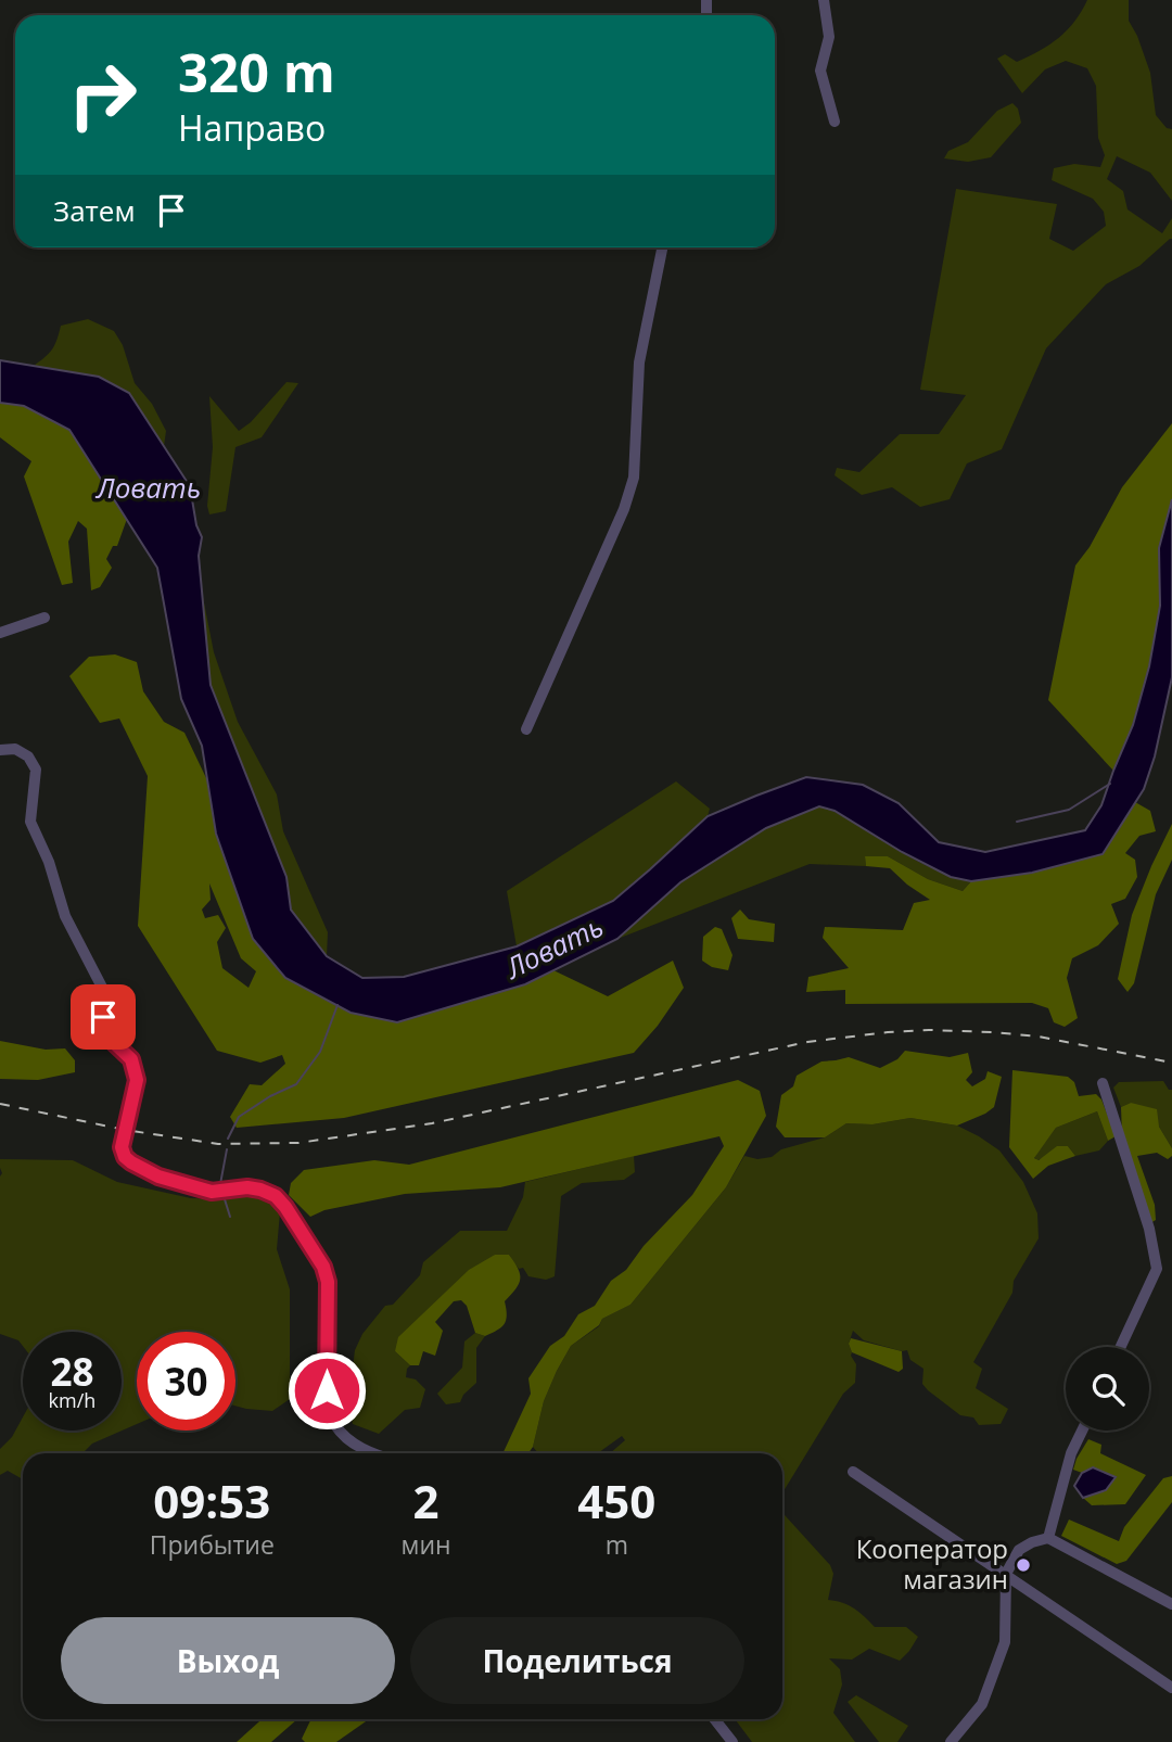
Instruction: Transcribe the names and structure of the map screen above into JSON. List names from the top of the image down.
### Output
{
  "water": ["Ловать"],
  "places": ["Кооператор магазин"],
  "page": {
    "turn": ["320 m", "Направо"],
    "then": "Затем",
    "speed": "28 km/h",
    "limit": "30",
    "eta": [
      "09:53",
      "Прибытие",
      "2",
      "мин",
      "450",
      "m"
    ],
    "buttons": ["Выход", "Поделиться"]
  }
}
